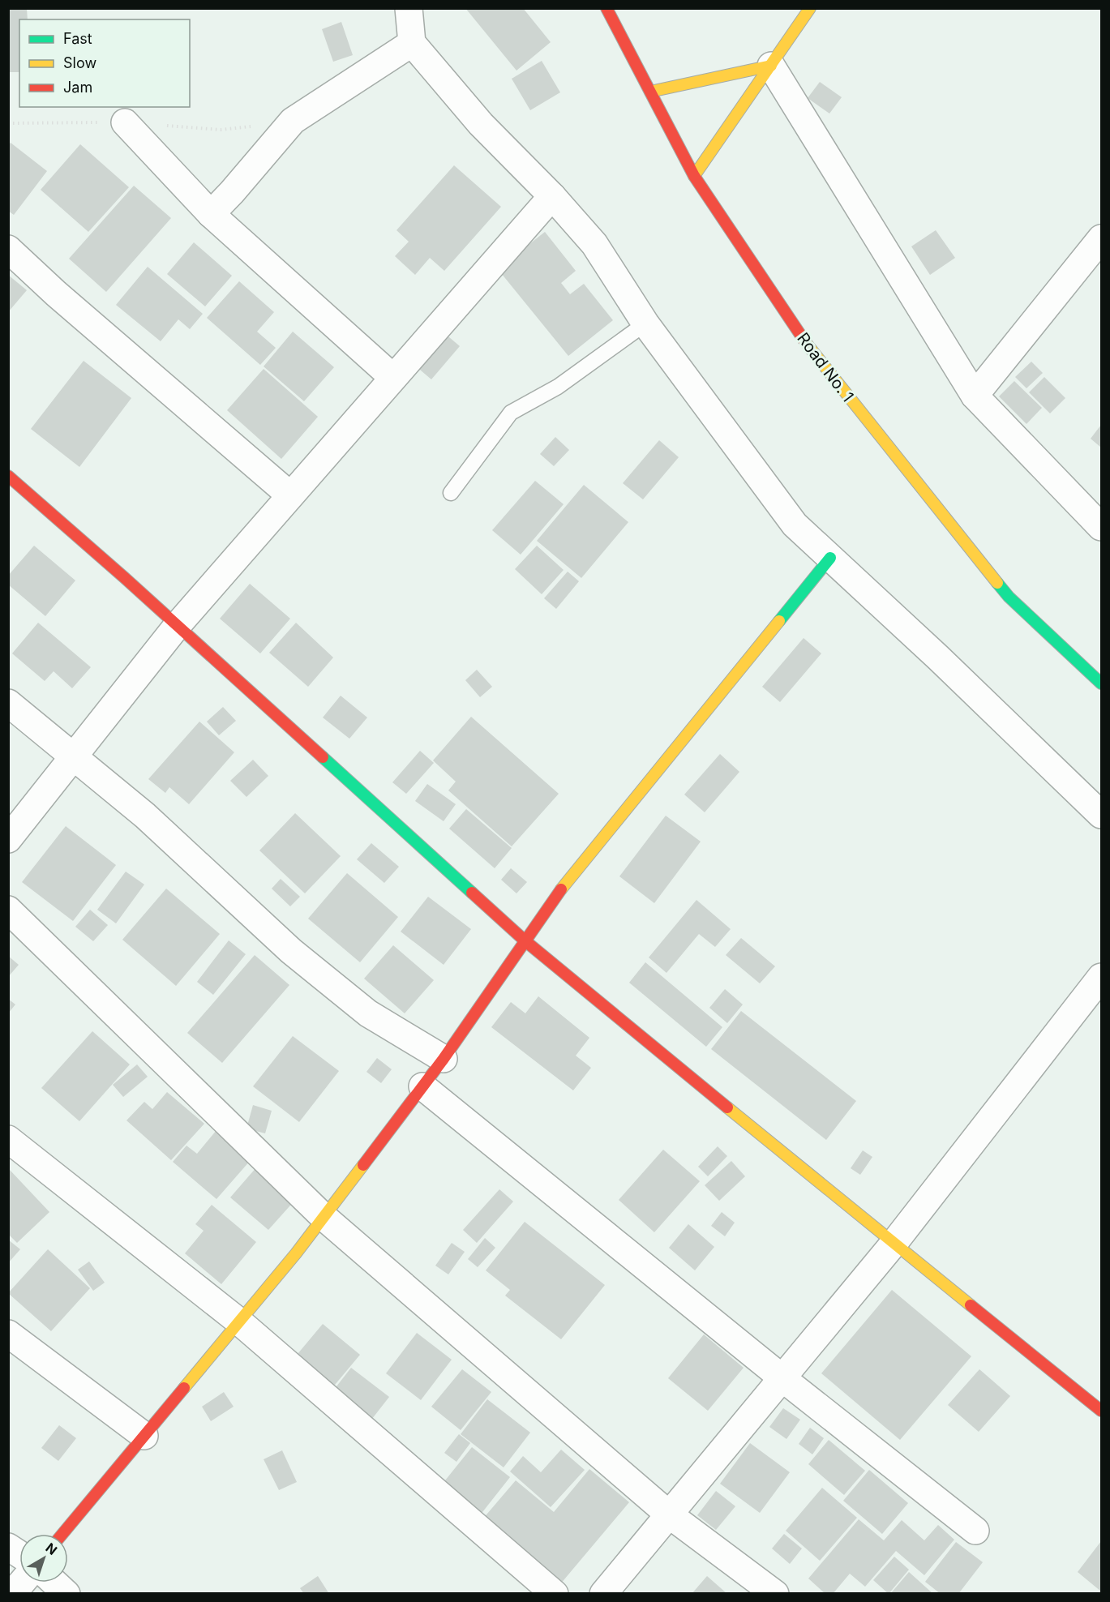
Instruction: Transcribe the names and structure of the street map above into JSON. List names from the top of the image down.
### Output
{
  "streets": {
    "main road": ["Road No. 1"]
  },
  "legend": ["Fast", "Slow", "Jam"],
  "north": "top right"
}
